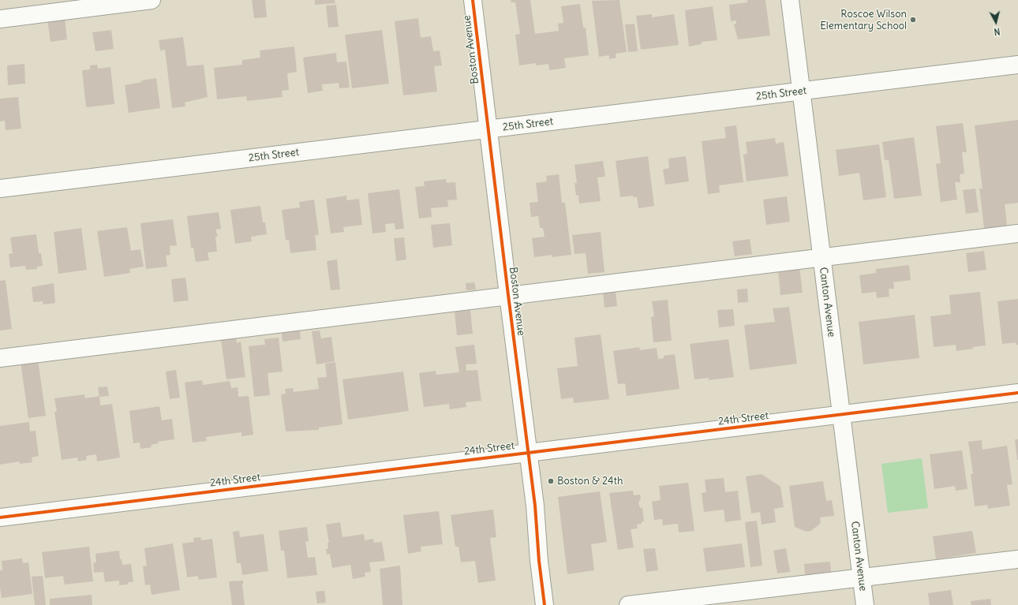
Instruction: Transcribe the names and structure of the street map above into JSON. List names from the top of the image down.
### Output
{
  "streets": {
    "street": [
      "Boston Avenue",
      "25th Street",
      "Canton Avenue",
      "24th Street"
    ]
  },
  "crossings": [
    ["Boston Avenue", "25th Street"],
    ["Boston Avenue", "24th Street"],
    ["25th Street", "Canton Avenue"],
    ["Canton Avenue", "24th Street"]
  ],
  "places": ["Roscoe Wilson Elementary School", "Boston & 24th"],
  "north": "bottom"
}
